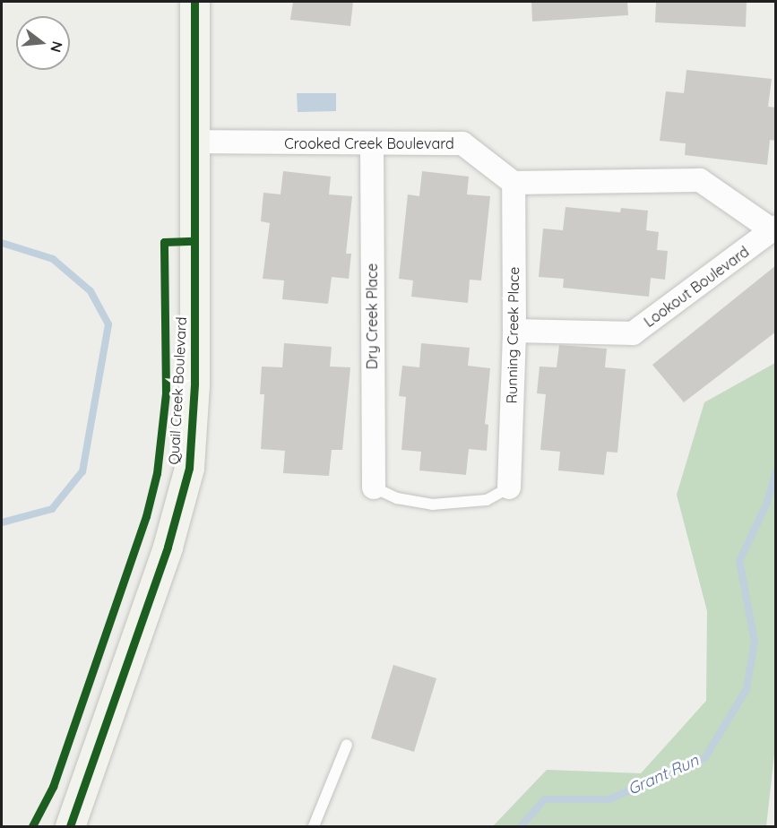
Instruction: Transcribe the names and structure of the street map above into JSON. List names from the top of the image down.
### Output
{
  "streets": {
    "street": [
      "Crooked Creek Boulevard",
      "Lookout Boulevard",
      "Dry Creek Place",
      "Running Creek Place",
      "Quail Creek Boulevard"
    ]
  },
  "crossings": [
    ["Crooked Creek Boulevard", "Dry Creek Place"],
    ["Crooked Creek Boulevard", "Running Creek Place"],
    ["Crooked Creek Boulevard", "Quail Creek Boulevard"],
    ["Lookout Boulevard", "Running Creek Place"]
  ],
  "water": ["Grant Run"],
  "north": "right"
}
